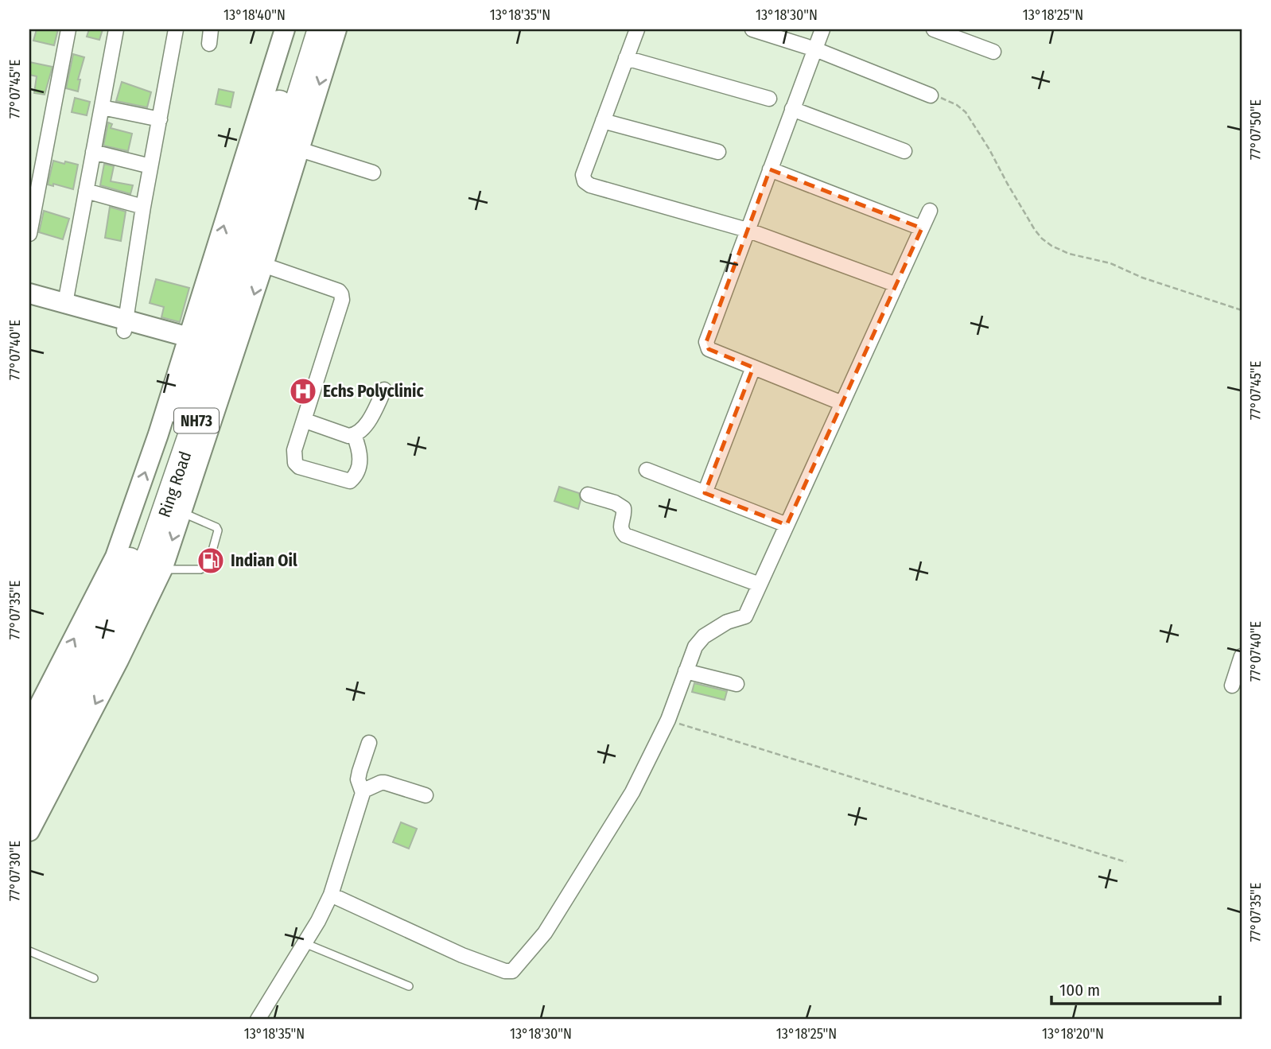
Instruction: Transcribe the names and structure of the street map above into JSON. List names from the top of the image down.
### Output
{
  "streets": {
    "highway": ["NH73", "Ring Road"]
  },
  "places": {
    "hospital": ["Echs Polyclinic"],
    "fuel station": ["Indian Oil"]
  },
  "scale_bar": "100 m",
  "coordinates": [
    "13°18'40\"N",
    "13°18'35\"N",
    "13°18'30\"N",
    "13°18'25\"N",
    "77°07'45\"E",
    "77°07'50\"E",
    "77°07'40\"E",
    "77°07'35\"E",
    "77°07'30\"E",
    "13°18'20\"N"
  ]
}
